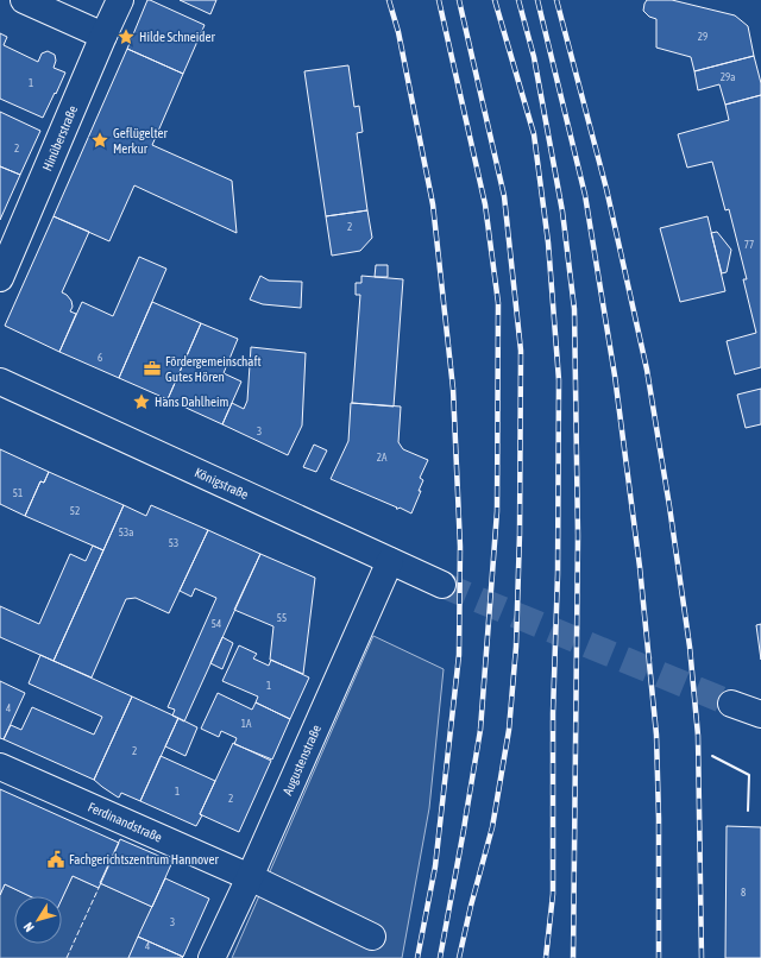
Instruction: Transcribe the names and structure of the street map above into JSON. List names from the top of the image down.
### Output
{
  "streets": {
    "street": [
      "Hinüberstraße",
      "Königstraße",
      "Augustenstraße",
      "Ferdinandstraße"
    ]
  },
  "crossings": [
    ["Königstraße", "Augustenstraße"],
    ["Augustenstraße", "Ferdinandstraße"]
  ],
  "places": {
    "place": ["Hilde Schneider", "Geflügelter Merkur", "Hans Dahlheim"],
    "office": ["Fördergemeinschaft Gutes Hören"],
    "public building": ["Fachgerichtszentrum Hannover"]
  },
  "house_numbers": [
    "29",
    "29a",
    "1",
    "2",
    "2",
    "77",
    "6",
    "3",
    "2A",
    "51",
    "52",
    "53a",
    "53",
    "55",
    "54",
    "1",
    "4",
    "1A",
    "2",
    "1",
    "2",
    "8",
    "3",
    "4"
  ],
  "north": "bottom left"
}
